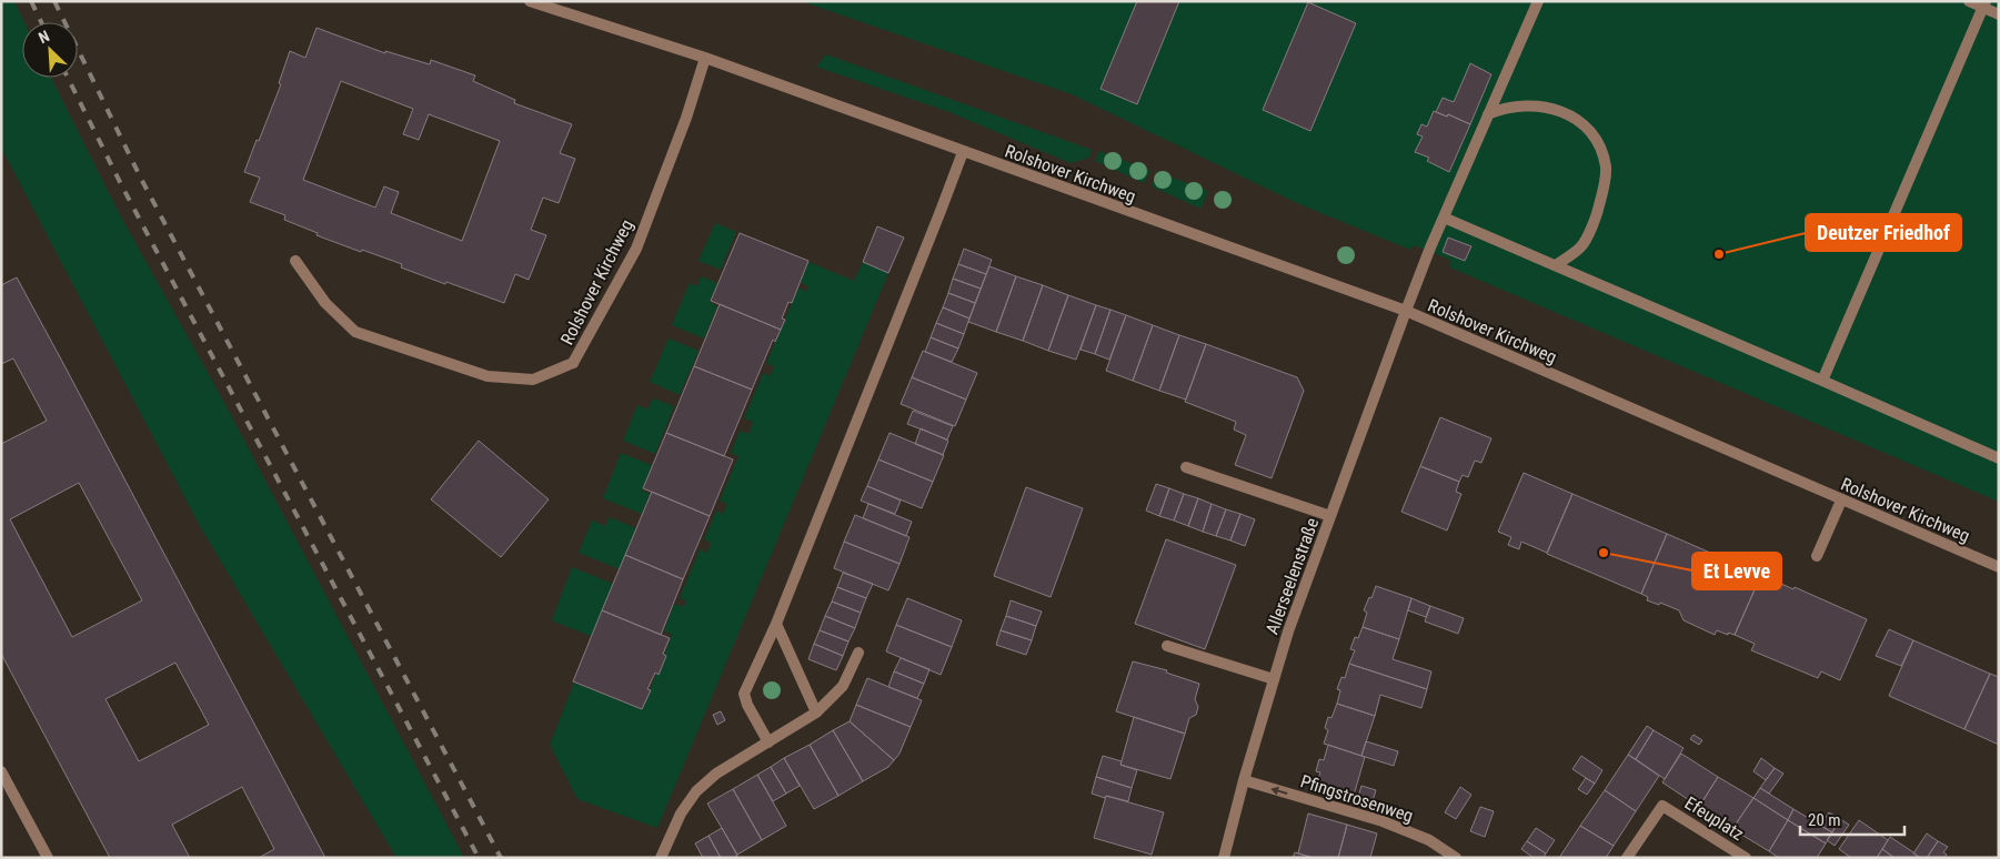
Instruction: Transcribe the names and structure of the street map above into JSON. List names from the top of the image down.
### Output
{
  "streets": {
    "street": [
      "Rolshover Kirchweg",
      "Allerseelenstraße",
      "Pfingstrosenweg",
      "Efeuplatz"
    ]
  },
  "crossings": [
    ["Rolshover Kirchweg", "Allerseelenstraße"],
    ["Allerseelenstraße", "Pfingstrosenweg"]
  ],
  "one_way": ["Pfingstrosenweg"],
  "places": ["Deutzer Friedhof", "Et Levve"],
  "scale_bar": "20 m",
  "north": "top left"
}
